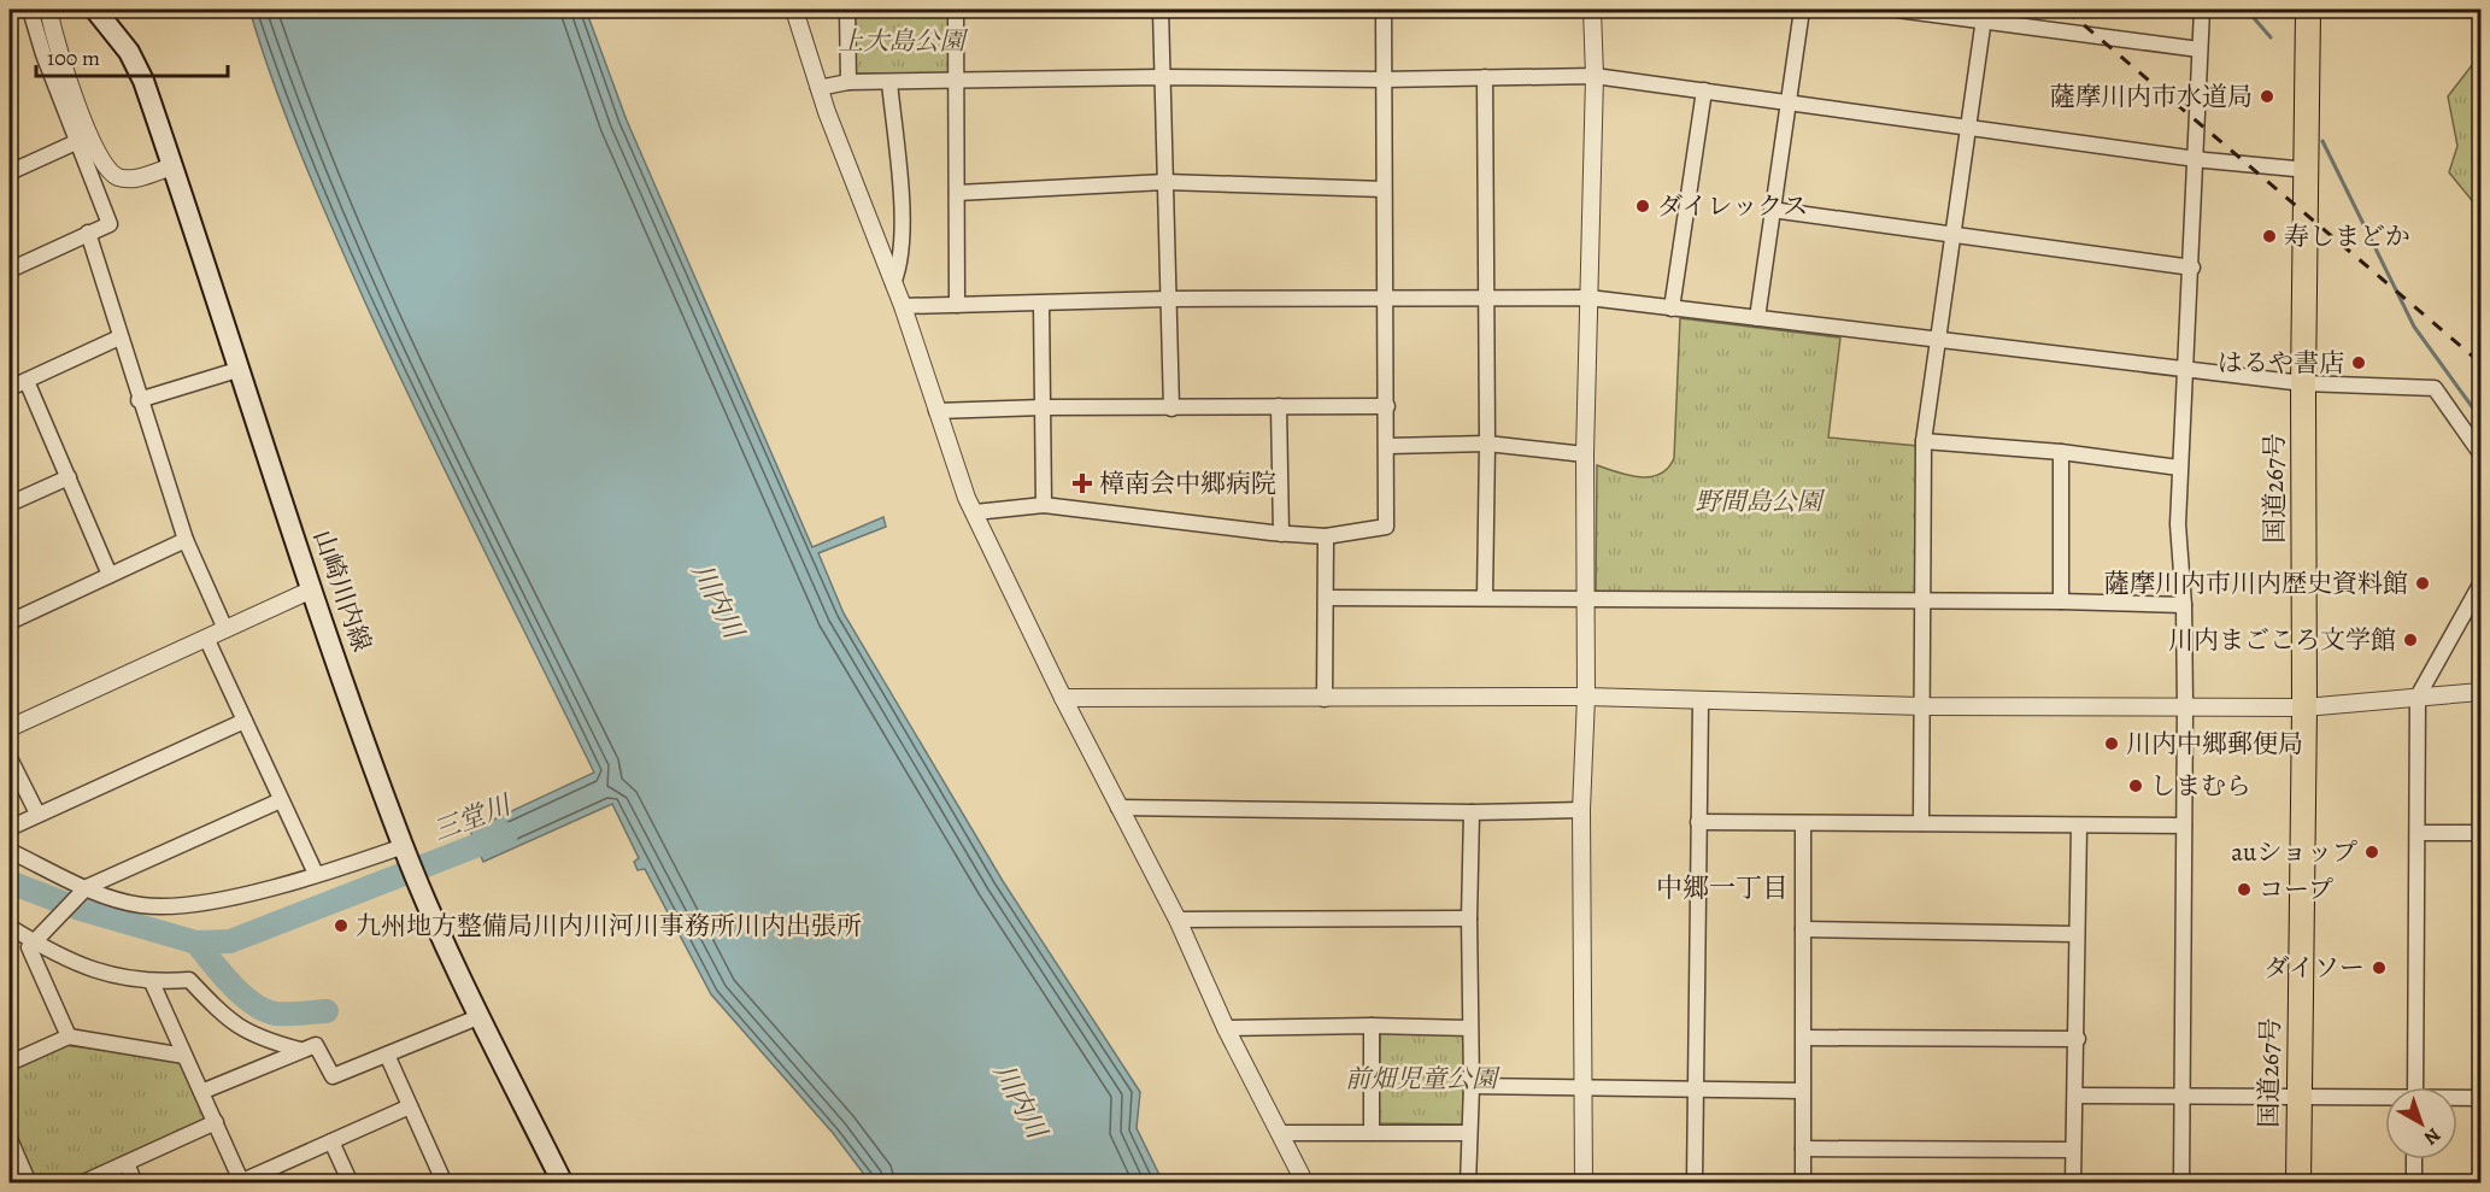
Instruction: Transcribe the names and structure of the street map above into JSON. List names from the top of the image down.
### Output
{
  "streets": {
    "highway": ["国道267号"],
    "main road": ["山崎川内線"]
  },
  "districts": ["中郷一丁目"],
  "water": ["川内川", "三堂川"],
  "parks": ["上大島公園", "野間島公園", "前畑児童公園"],
  "places": {
    "other": [
      "薩摩川内市水道局",
      "ダイレックス",
      "寿しまどか",
      "はるや書店",
      "薩摩川内市川内歴史資料館",
      "川内まごころ文学館",
      "川内中郷郵便局",
      "しまむら",
      "auショップ",
      "コープ",
      "九州地方整備局川内川河川事務所川内出張所",
      "ダイソー"
    ],
    "health": ["樟南会中郷病院"]
  },
  "scale_bar": "100 m",
  "north": "bottom right"
}
